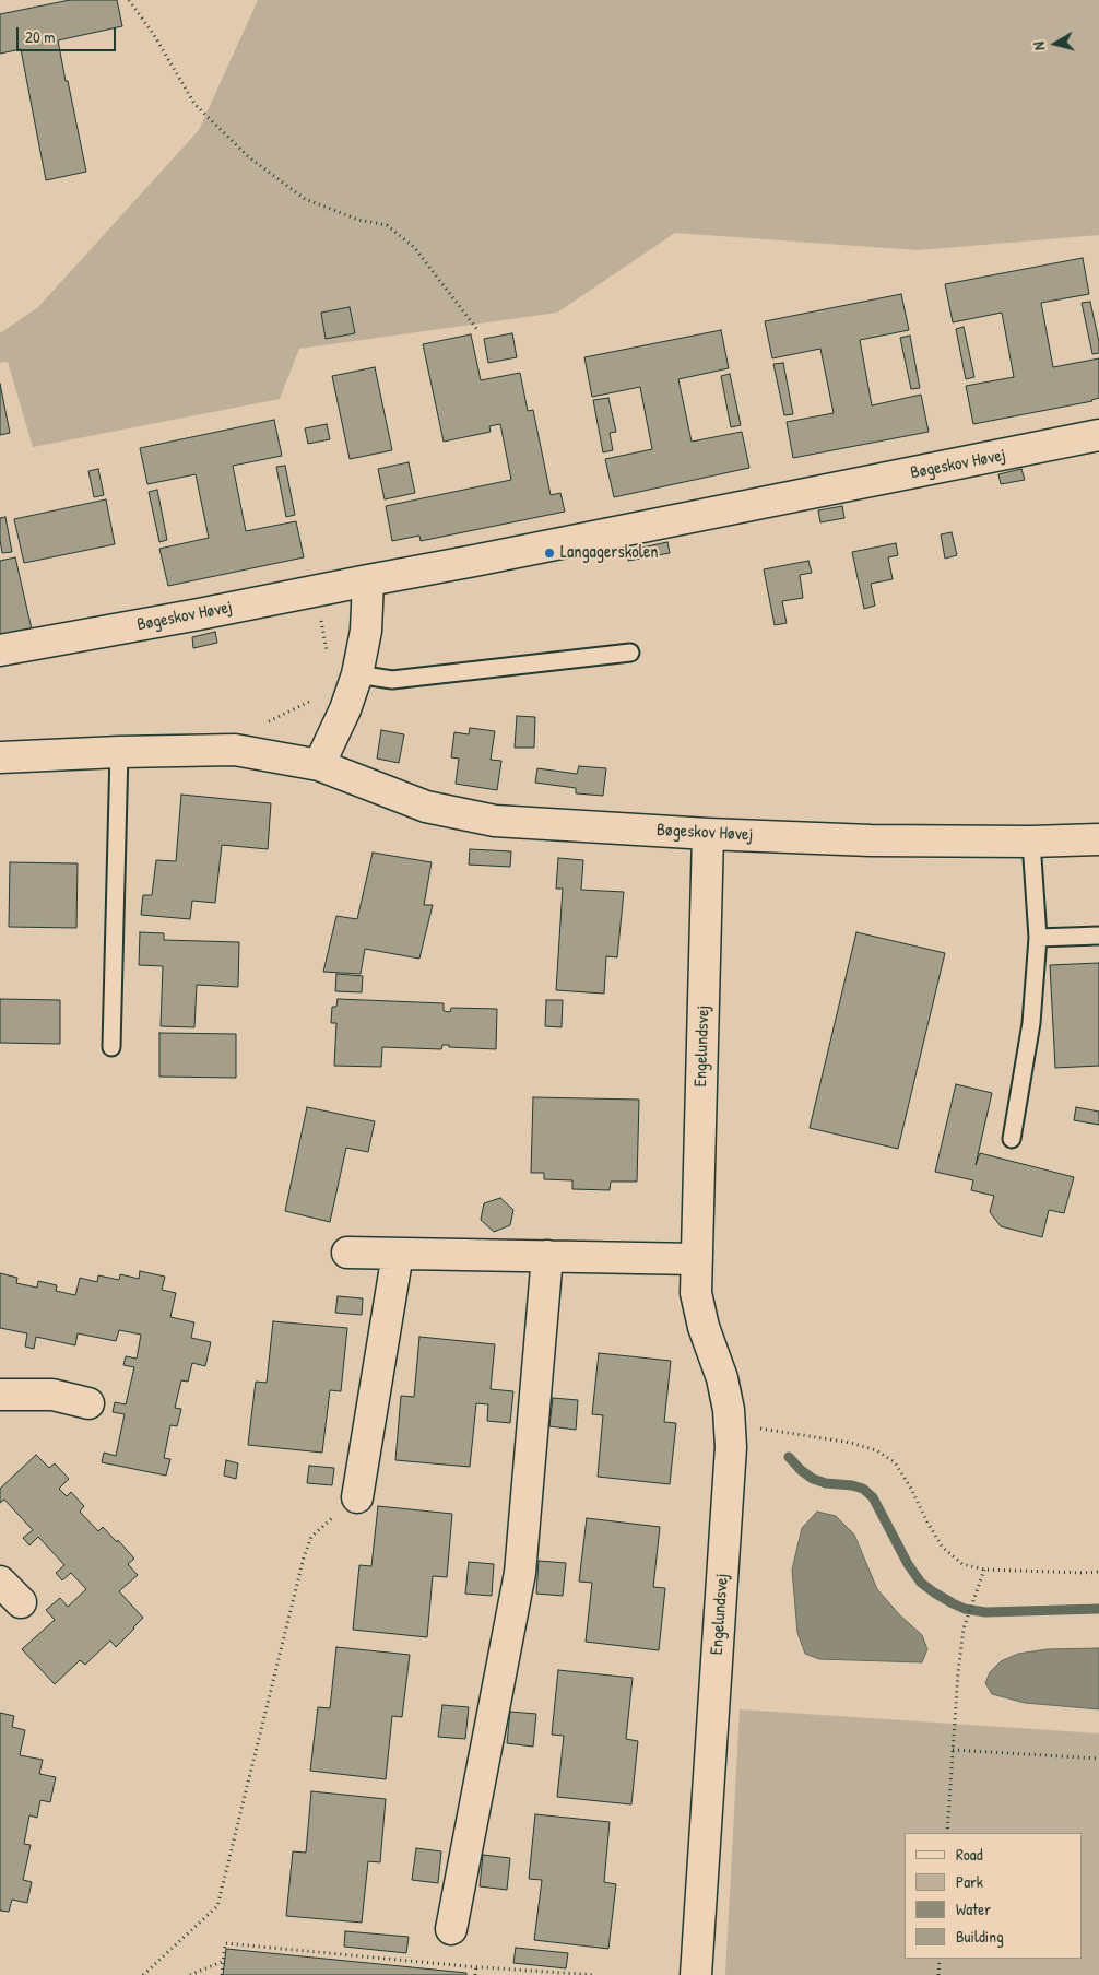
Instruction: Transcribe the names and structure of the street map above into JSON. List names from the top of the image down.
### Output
{
  "streets": {
    "street": ["Bøgeskov Høvej", "Engelundsvej"]
  },
  "crossings": [
    ["Bøgeskov Høvej", "Engelundsvej"]
  ],
  "places": ["Langagerskolen"],
  "legend": [
    "Road",
    "Park",
    "Water",
    "Building"
  ],
  "scale_bar": "20 m",
  "north": "left"
}
